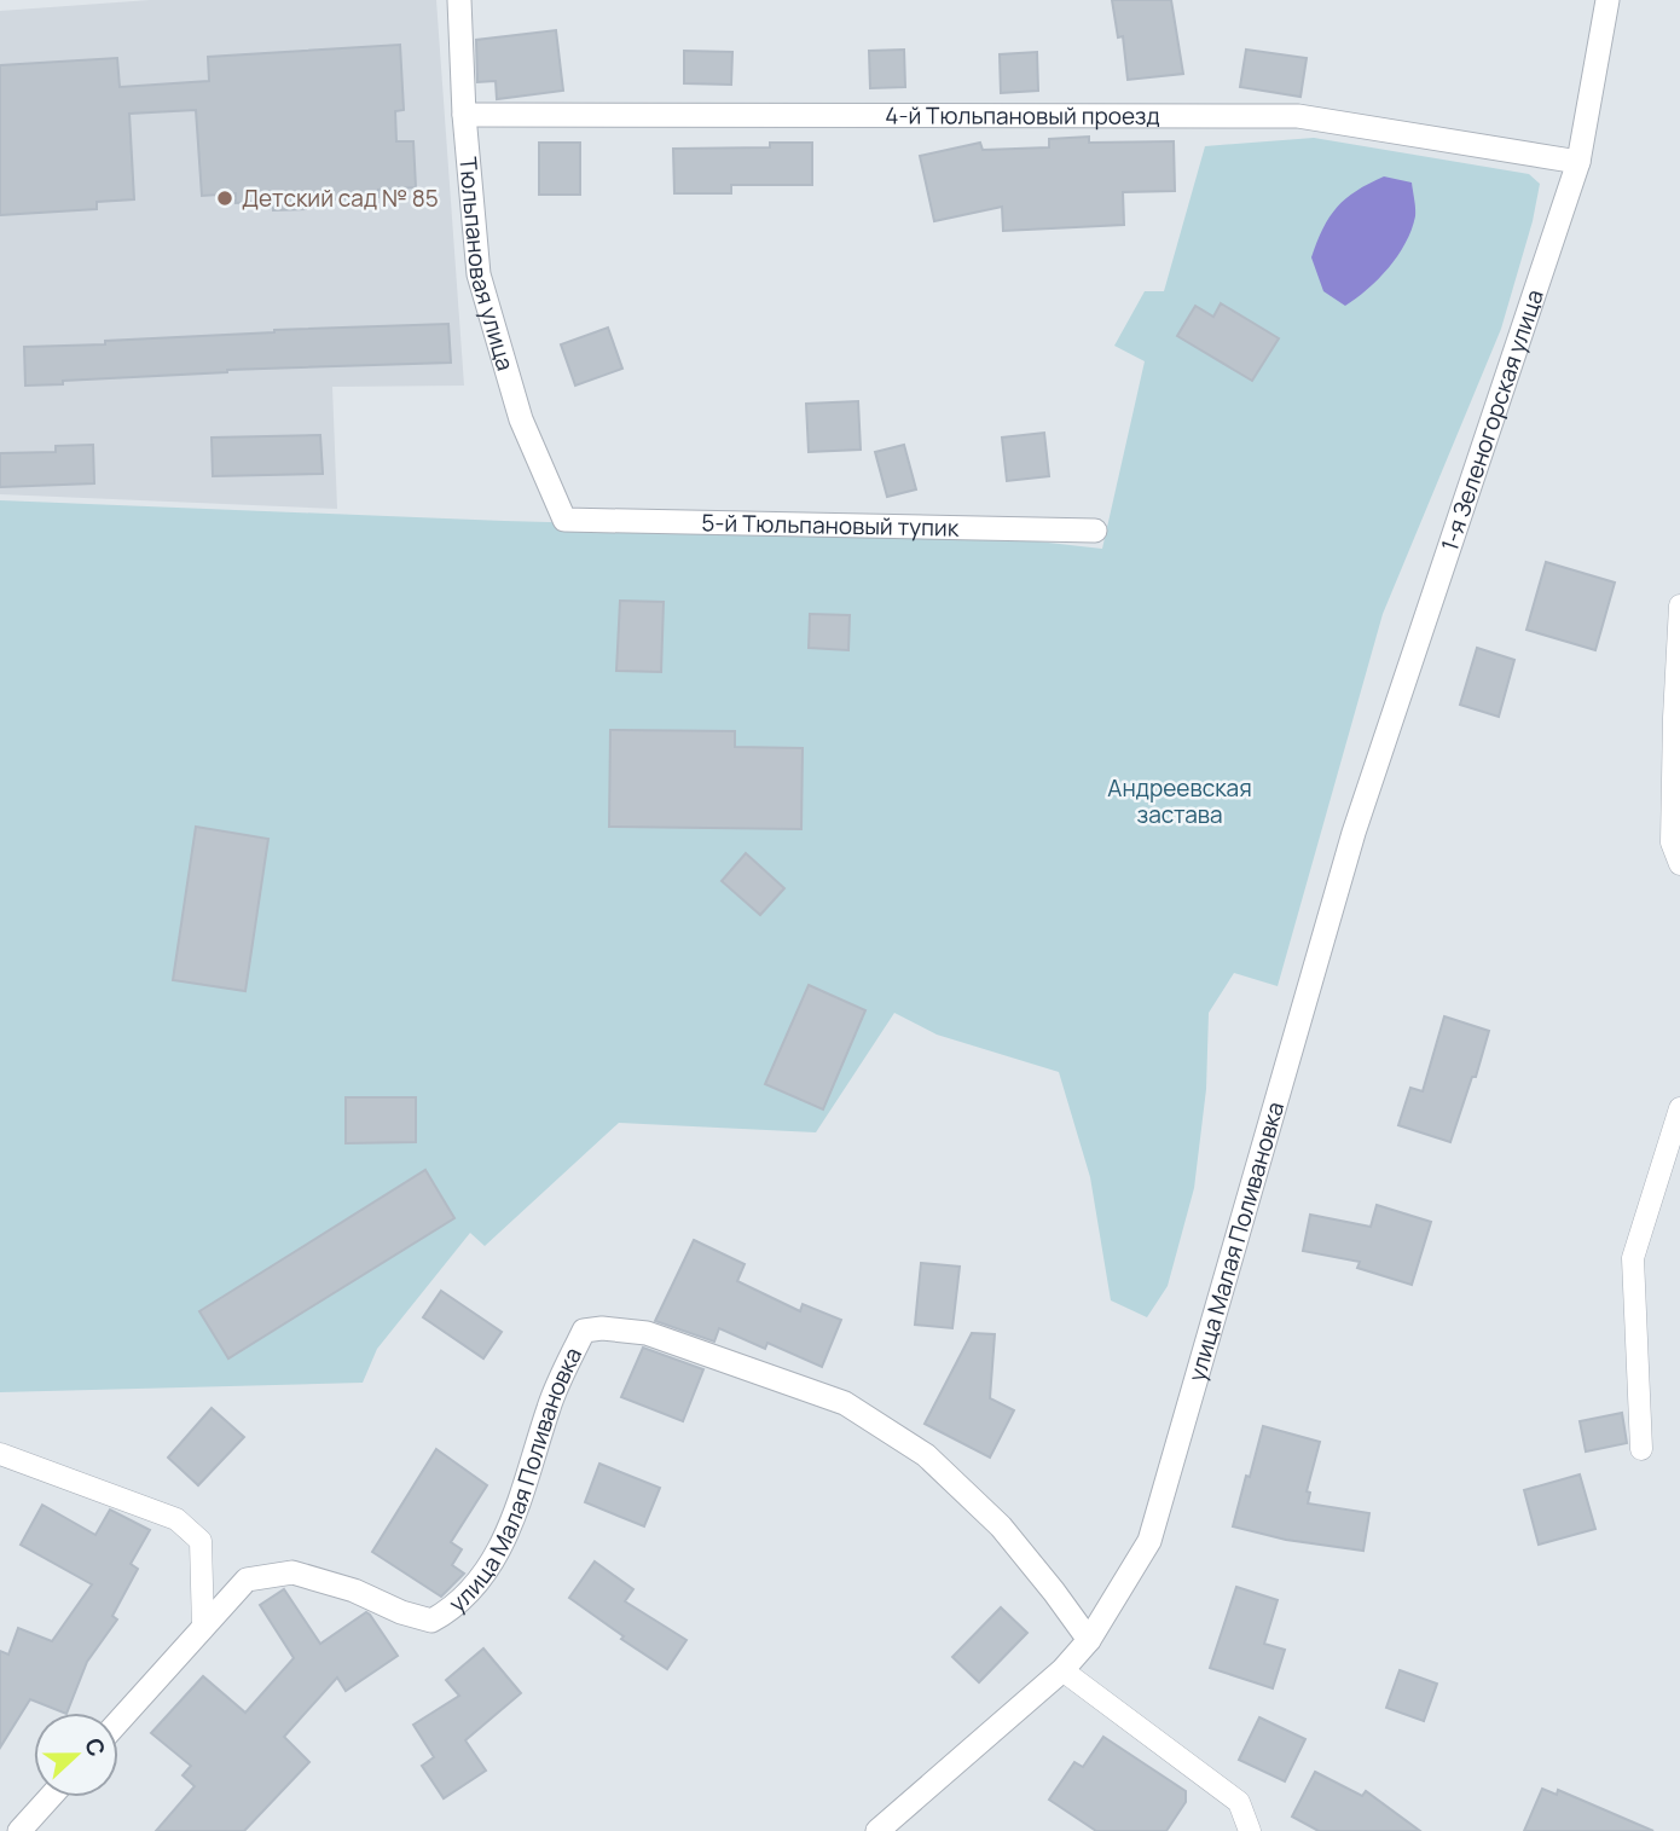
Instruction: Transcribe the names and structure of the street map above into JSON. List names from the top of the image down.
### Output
{
  "streets": {
    "street": [
      "4-й Тюльпановый проезд",
      "Тюльпановая улица",
      "1-я Зеленогорская улица",
      "5-й Тюльпановый тупик",
      "улица Малая Поливановка"
    ]
  },
  "crossings": [
    ["4-й Тюльпановый проезд", "Тюльпановая улица"],
    ["4-й Тюльпановый проезд", "1-я Зеленогорская улица"],
    ["Тюльпановая улица", "5-й Тюльпановый тупик"],
    ["1-я Зеленогорская улица", "улица Малая Поливановка"]
  ],
  "parks": ["Андреевская застава"],
  "places": ["Детский сад № 85"],
  "north": "right"
}
